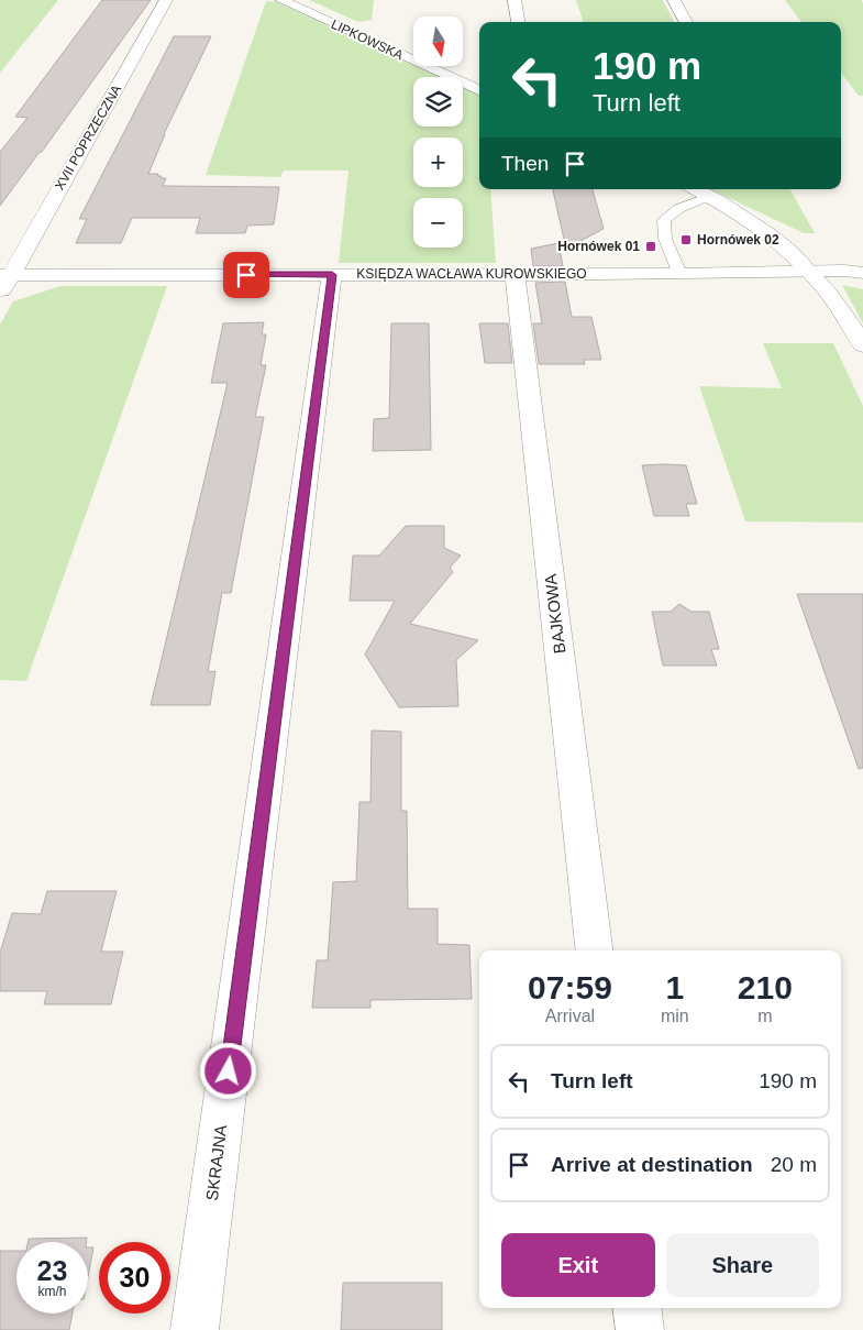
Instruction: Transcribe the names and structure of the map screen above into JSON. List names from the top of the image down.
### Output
{
  "streets": {
    "street": [
      "LIPKOWSKA",
      "XVII POPRZECZNA",
      "KSIĘDZA WACŁAWA KUROWSKIEGO",
      "BAJKOWA",
      "SKRAJNA"
    ]
  },
  "crossings": [
    ["XVII POPRZECZNA", "KSIĘDZA WACŁAWA KUROWSKIEGO"],
    ["KSIĘDZA WACŁAWA KUROWSKIEGO", "BAJKOWA"],
    ["KSIĘDZA WACŁAWA KUROWSKIEGO", "SKRAJNA"]
  ],
  "places": {
    "transit": ["Hornówek 02", "Hornówek 01"]
  },
  "north": "bottom",
  "page": {
    "map_buttons": ["+", "−"],
    "turn": ["190 m", "Turn left"],
    "then": "Then",
    "eta": [
      "07:59",
      "Arrival",
      "1",
      "min",
      "210",
      "m"
    ],
    "list": [
      {
        "name": "Turn left",
        "value": "190 m"
      },
      {
        "name": "Arrive at destination",
        "value": "20 m"
      }
    ],
    "buttons": ["Exit", "Share"],
    "speed": "23 km/h",
    "limit": "30"
  }
}
